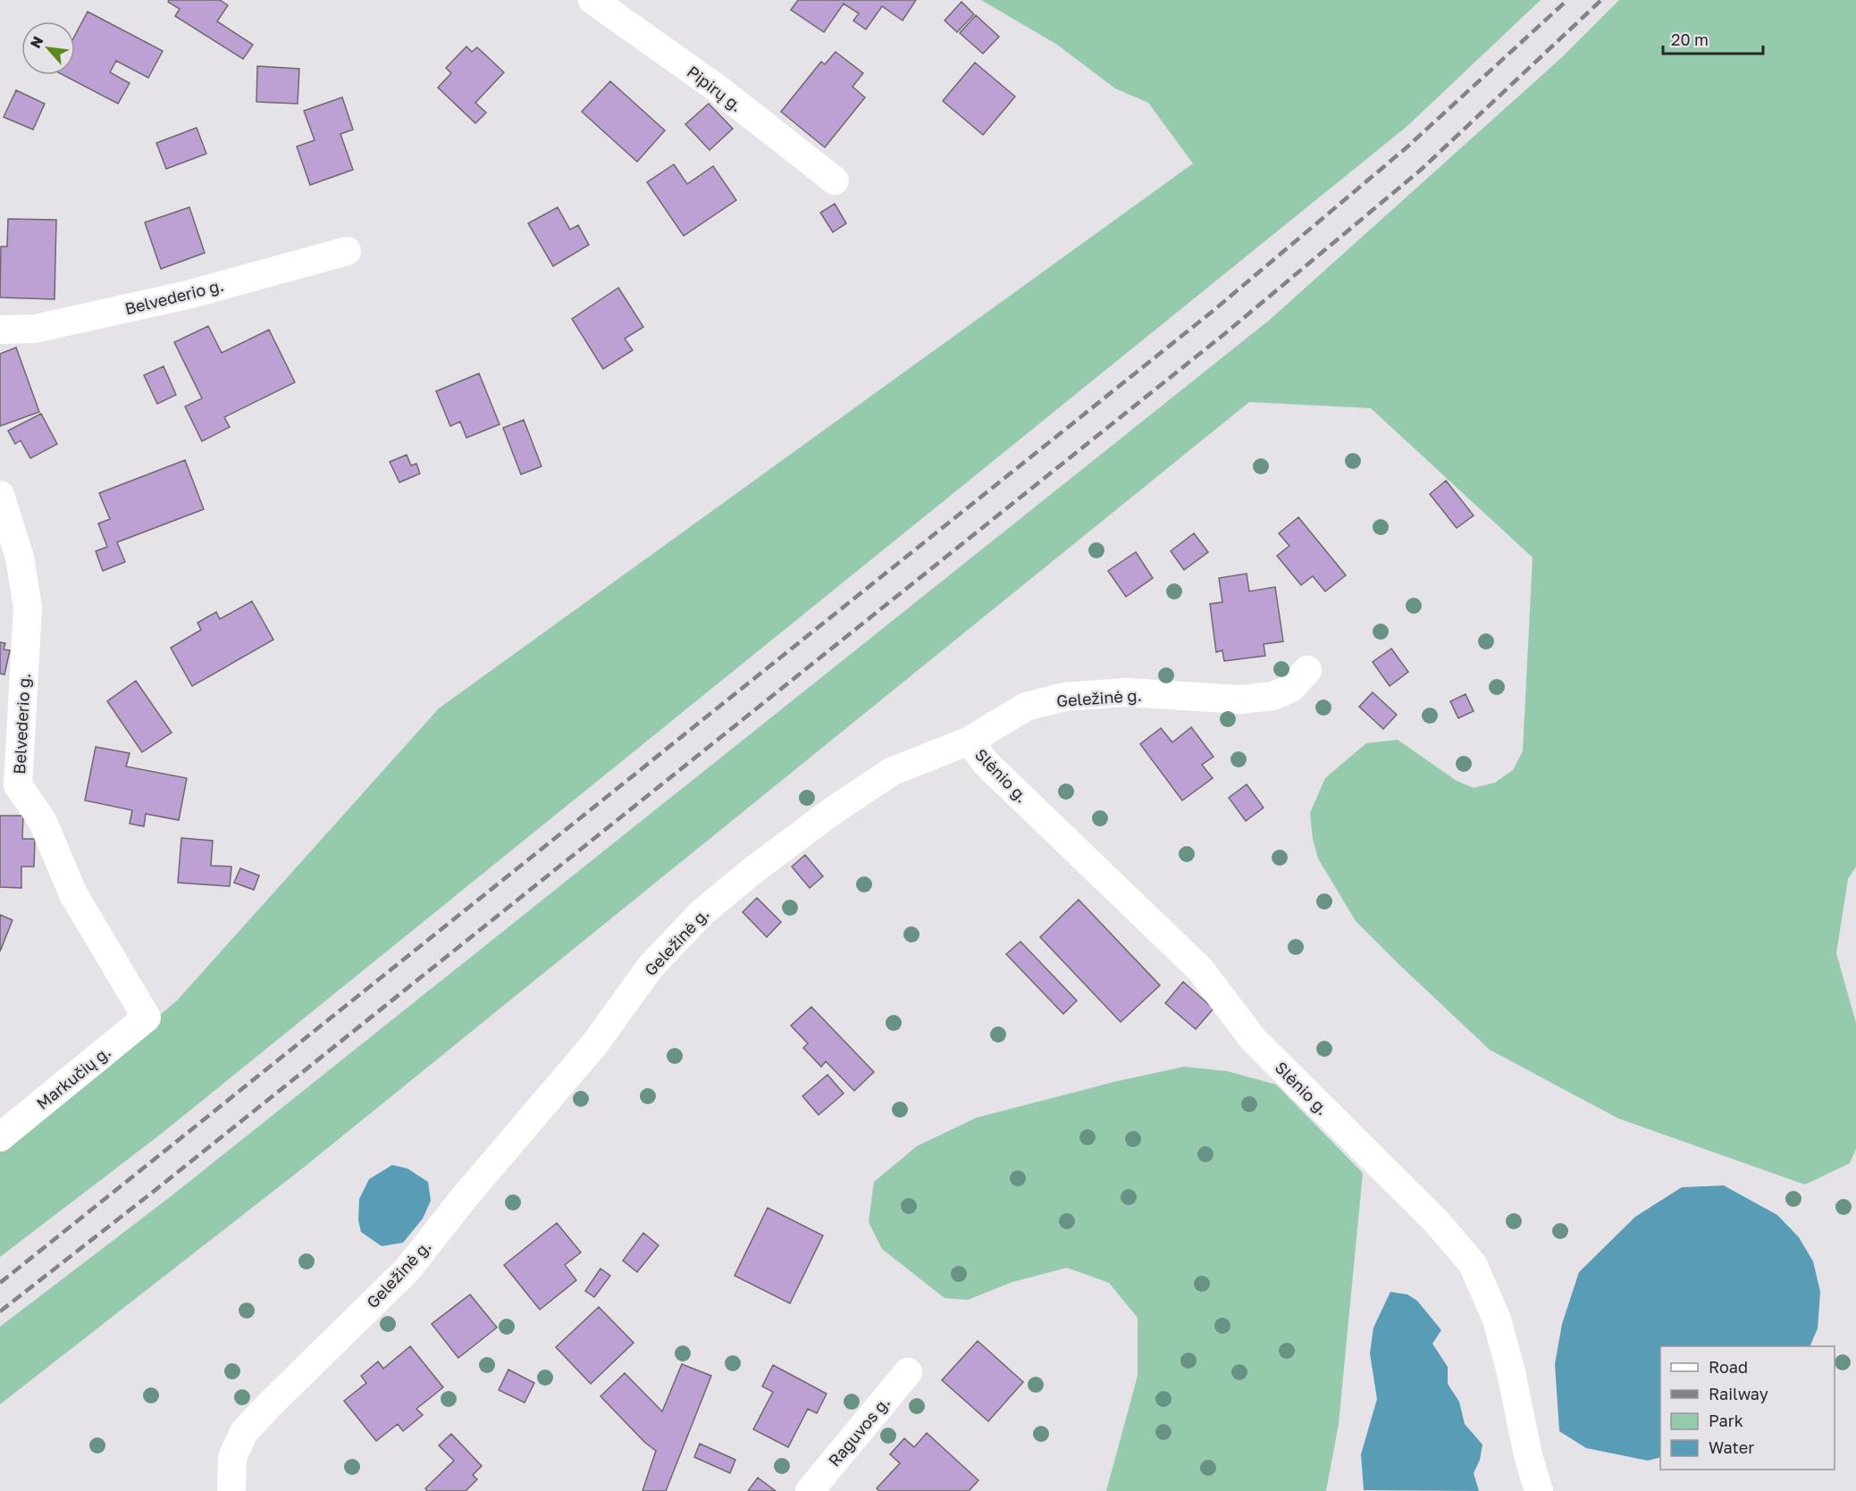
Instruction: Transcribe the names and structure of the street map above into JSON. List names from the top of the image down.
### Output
{
  "streets": {
    "street": [
      "Pipirų g.",
      "Belvederio g.",
      "Geležinė g.",
      "Slėnio g.",
      "Markučių g.",
      "Raguvos g."
    ]
  },
  "crossings": [
    ["Belvederio g.", "Markučių g."],
    ["Geležinė g.", "Slėnio g."]
  ],
  "legend": [
    "Road",
    "Railway",
    "Park",
    "Water"
  ],
  "scale_bar": "20 m",
  "north": "top left"
}
